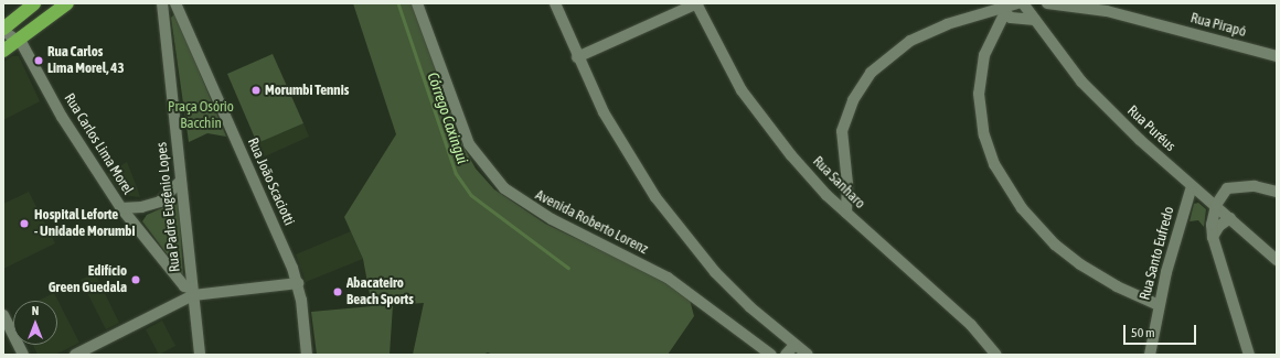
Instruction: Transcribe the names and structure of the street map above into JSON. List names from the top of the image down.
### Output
{
  "streets": {
    "street": [
      "Rua Pirapó",
      "Rua Puréus",
      "Rua Carlos Lima Morel",
      "Rua João Scaciotti",
      "Rua Sanharo",
      "Rua Padre Eugênio Lopes",
      "Avenida Roberto Lorenz",
      "Rua Santo Eufredo"
    ]
  },
  "crossings": [
    ["Rua Puréus", "Rua Santo Eufredo"],
    ["Rua Carlos Lima Morel", "Rua Padre Eugênio Lopes"]
  ],
  "water": ["Córrego Caxingui"],
  "parks": ["Praça Osório Bacchin"],
  "places": [
    "Rua Carlos Lima Morel, 43",
    "Morumbi Tennis",
    "Hospital Leforte - Unidade Morumbi",
    "Edifício Green Guedala",
    "Abacateiro Beach Sports"
  ],
  "scale_bar": "50 m",
  "north": "top"
}
